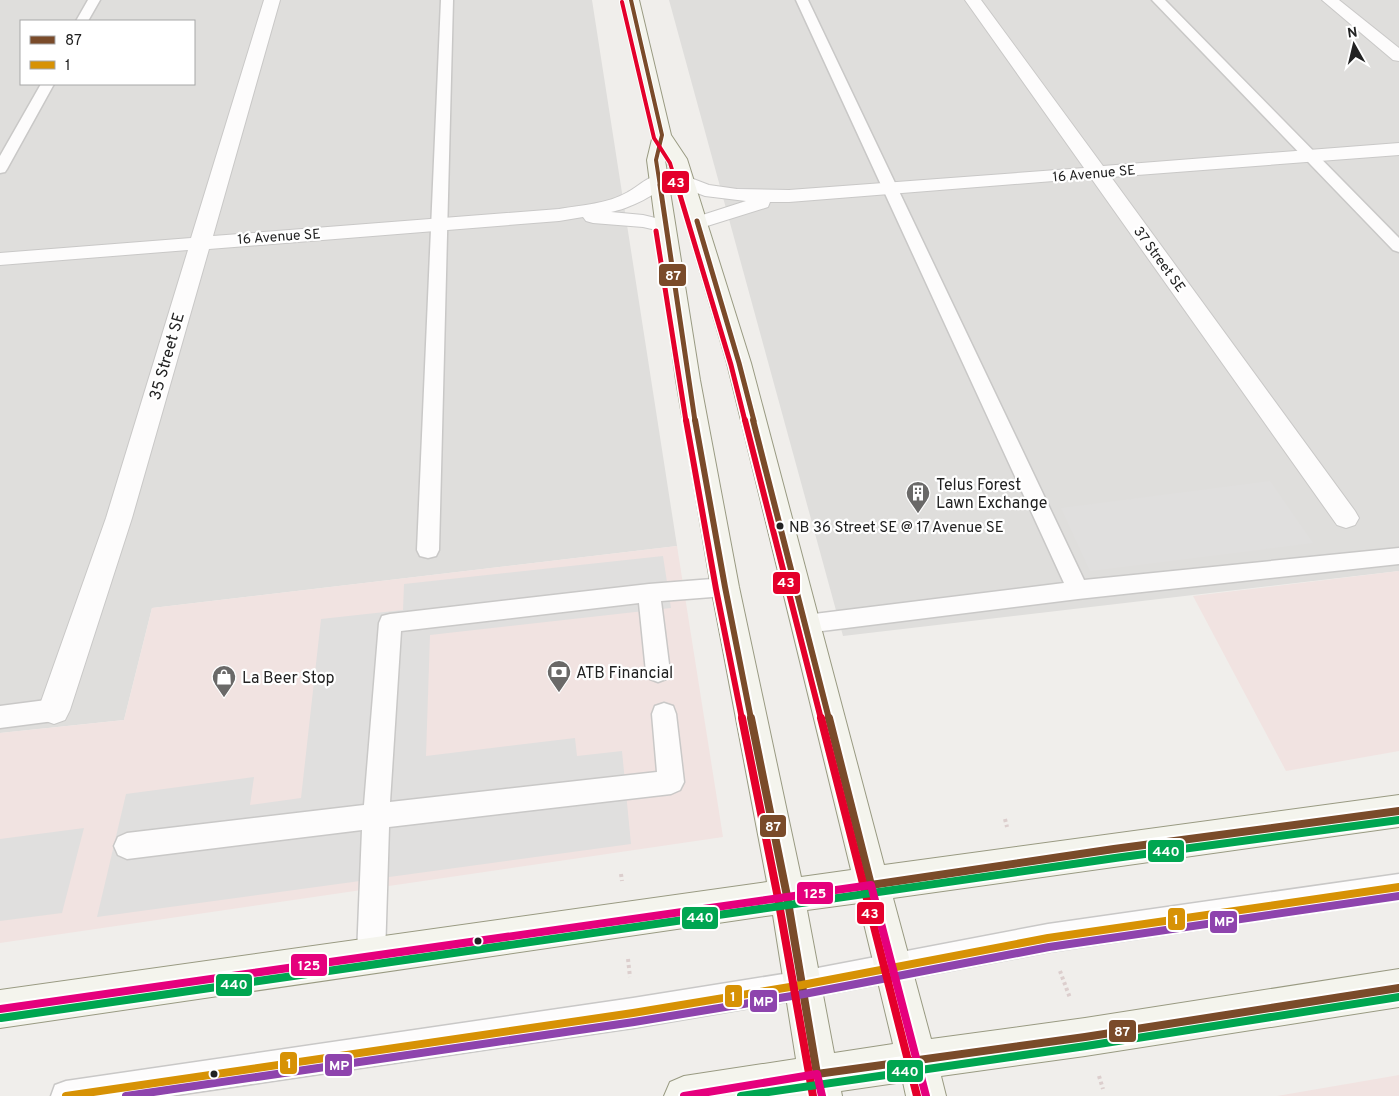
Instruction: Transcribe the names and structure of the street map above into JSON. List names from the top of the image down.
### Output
{
  "streets": {
    "street": ["16 Avenue SE", "37 Street SE", "35 Street SE"]
  },
  "crossings": [
    ["16 Avenue SE", "37 Street SE"],
    ["16 Avenue SE", "35 Street SE"]
  ],
  "places": {
    "building": ["Telus Forest Lawn Exchange"],
    "other": ["NB 36 Street SE @ 17 Avenue SE"],
    "bank": ["ATB Financial"],
    "shop": ["La Beer Stop"]
  },
  "lines": [
    "transit line 87",
    "transit line 43",
    "transit line 440",
    "transit line 125",
    "transit line 1",
    "transit line MP"
  ],
  "legend": ["87", "1"],
  "north": "top"
}
